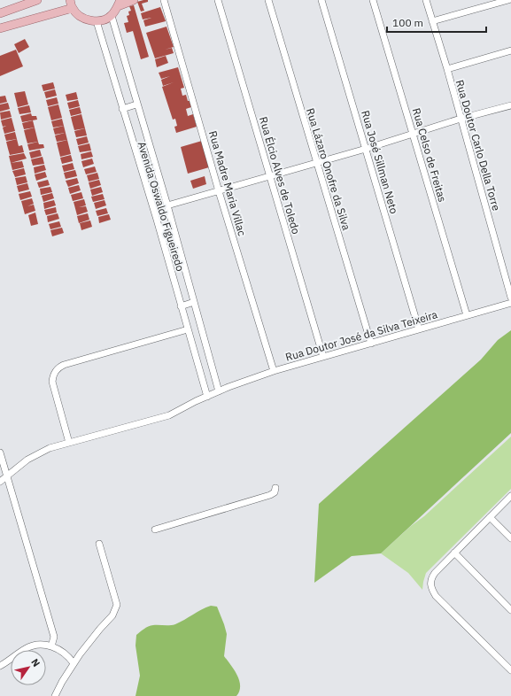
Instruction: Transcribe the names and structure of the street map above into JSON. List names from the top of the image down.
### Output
{
  "streets": {
    "street": [
      "Rua Doutor Carlo Della Torre",
      "Rua Celso de Freitas",
      "Rua José Sillman Neto",
      "Rua Lázaro Onofre da Silva",
      "Rua Élcio Alves de Toledo",
      "Rua Madre Maria Villac",
      "Avenida Oswaldo Figueiredo",
      "Rua Doutor José da Silva Teixeira"
    ]
  },
  "crossings": [
    ["Rua Celso de Freitas", "Rua Doutor José da Silva Teixeira"],
    ["Rua José Sillman Neto", "Rua Doutor José da Silva Teixeira"],
    ["Rua Lázaro Onofre da Silva", "Rua Doutor José da Silva Teixeira"],
    ["Rua Élcio Alves de Toledo", "Rua Doutor José da Silva Teixeira"],
    ["Rua Madre Maria Villac", "Rua Doutor José da Silva Teixeira"],
    ["Avenida Oswaldo Figueiredo", "Rua Doutor José da Silva Teixeira"]
  ],
  "scale_bar": "100 m",
  "north": "top right"
}
